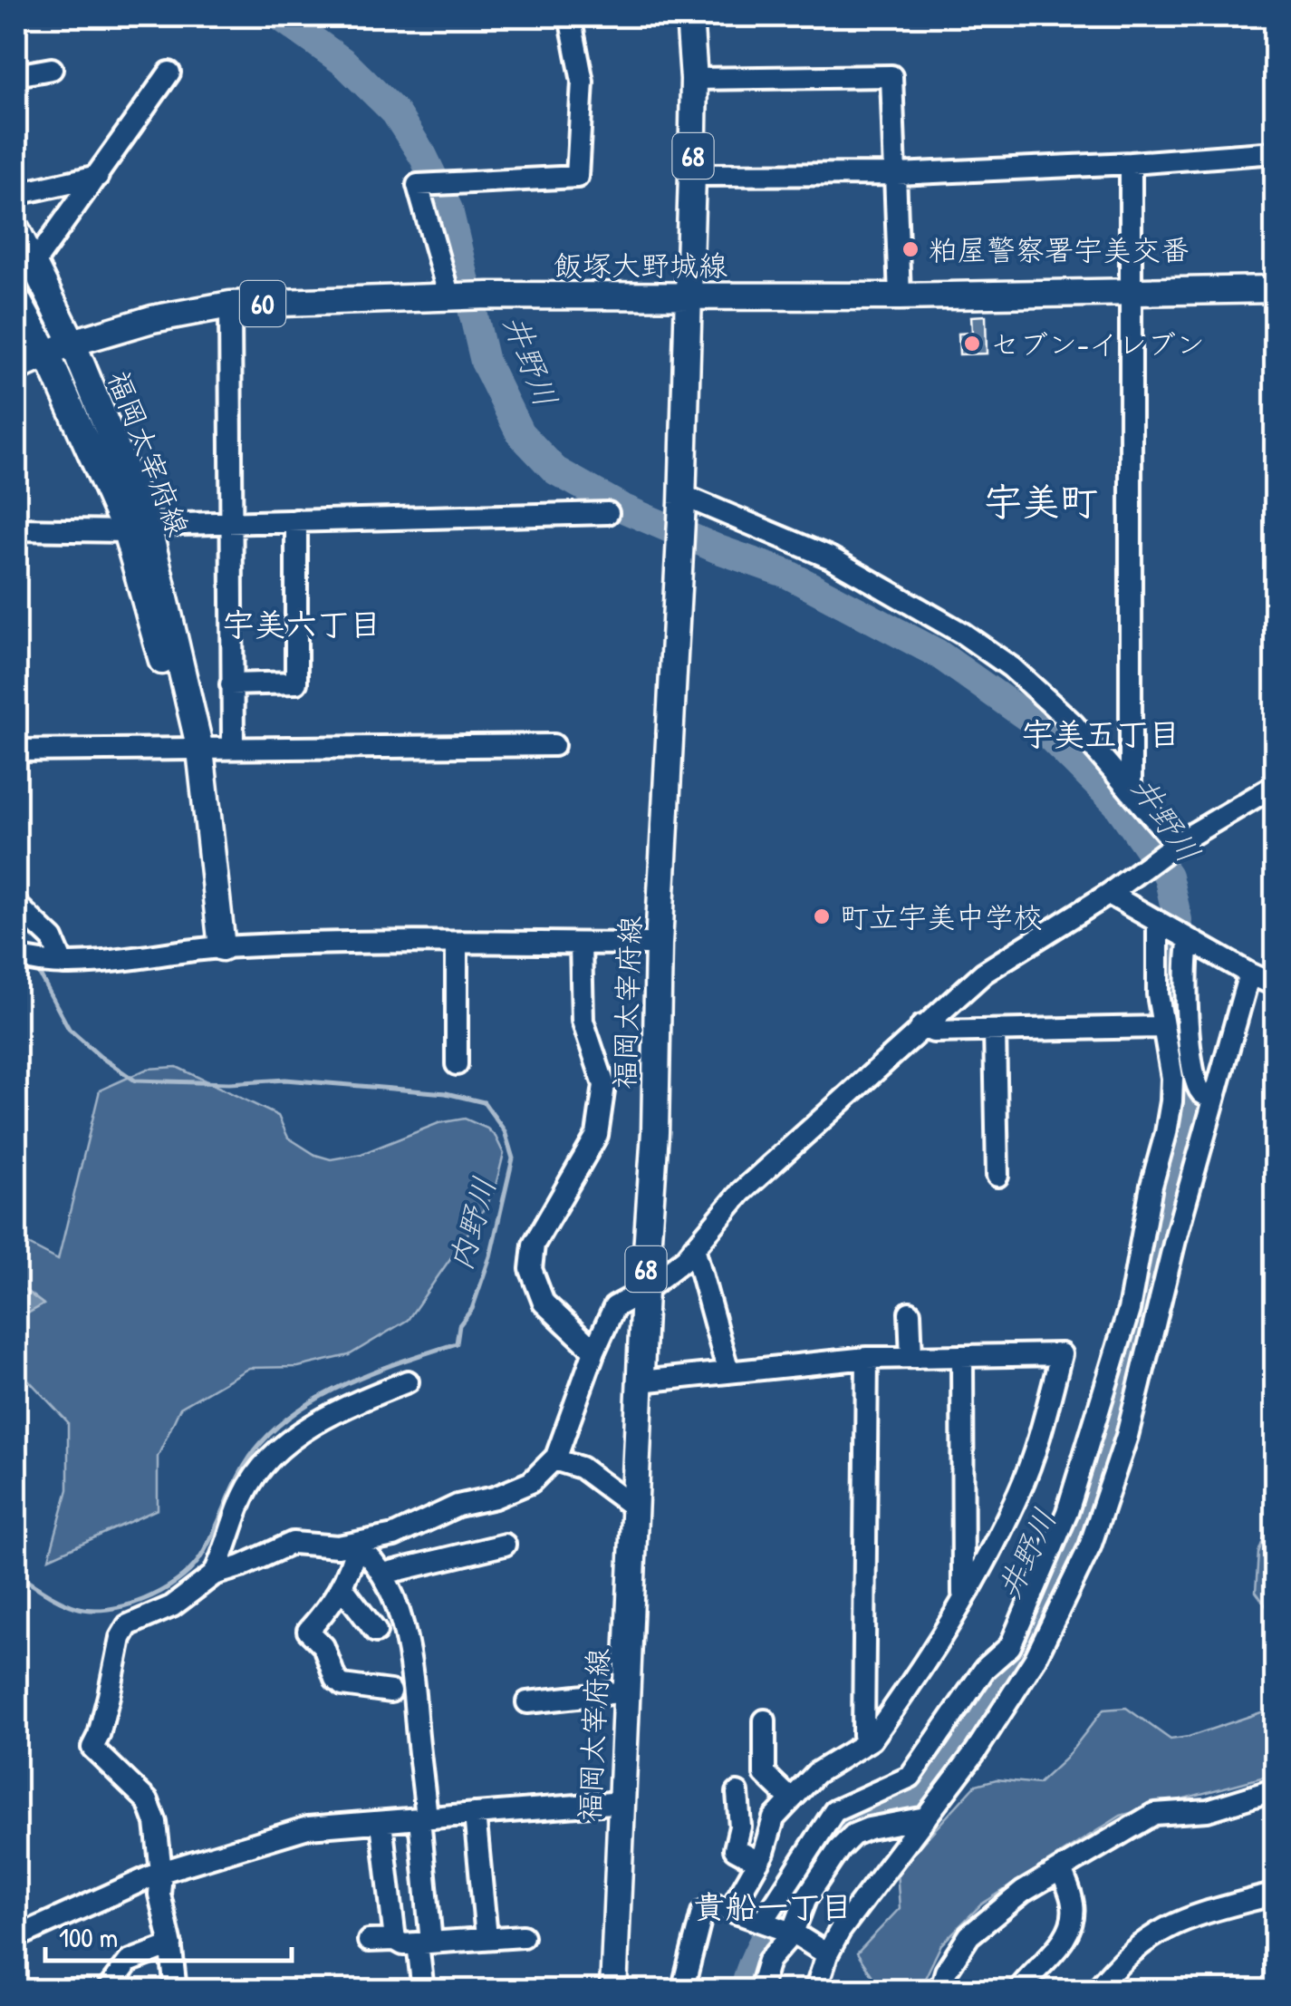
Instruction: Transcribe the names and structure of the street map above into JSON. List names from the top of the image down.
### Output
{
  "streets": {
    "main road": [
      "68",
      "飯塚大野城線",
      "60",
      "福岡太宰府線"
    ]
  },
  "crossings": [
    ["飯塚大野城線", "福岡太宰府線"]
  ],
  "districts": [
    "宇美町",
    "宇美六丁目",
    "宇美五丁目",
    "貴船一丁目"
  ],
  "water": ["井野川", "内野川"],
  "places": ["粕屋警察署宇美交番", "セブン-イレブン", "町立宇美中学校"],
  "scale_bar": "100 m"
}
